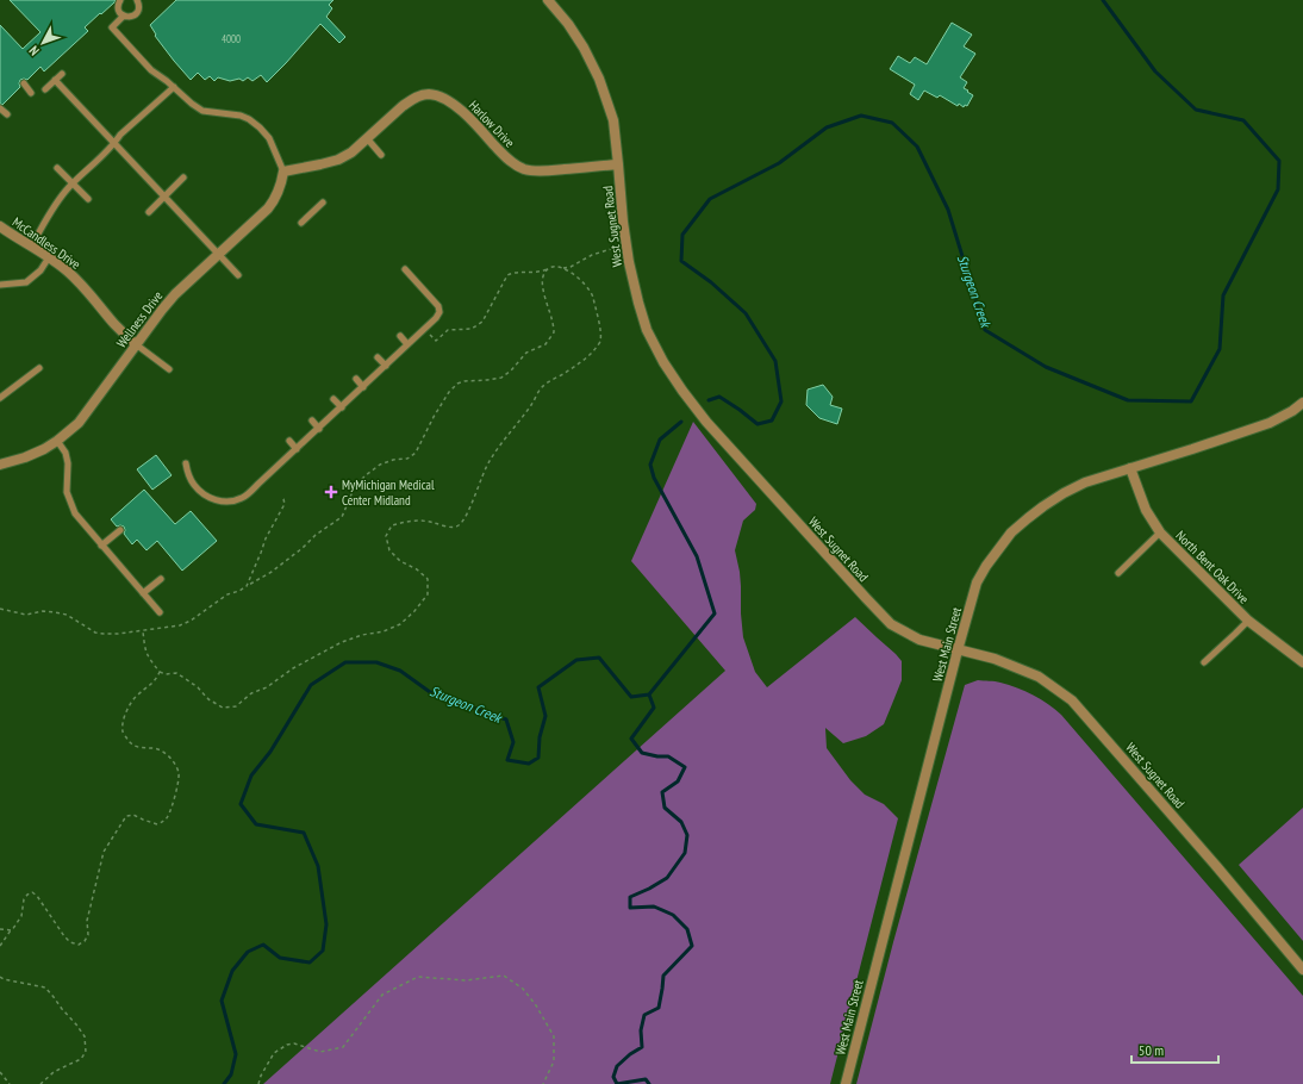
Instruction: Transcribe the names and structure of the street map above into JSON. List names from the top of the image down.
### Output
{
  "streets": {
    "street": [
      "Harlow Drive",
      "West Sugnet Road",
      "McCandless Drive",
      "Wellness Drive",
      "North Bent Oak Drive",
      "West Main Street"
    ]
  },
  "crossings": [
    ["Harlow Drive", "West Sugnet Road"],
    ["Harlow Drive", "Wellness Drive"],
    ["West Sugnet Road", "West Main Street"],
    ["McCandless Drive", "Wellness Drive"],
    ["North Bent Oak Drive", "West Main Street"]
  ],
  "water": ["Sturgeon Creek"],
  "places": {
    "health": ["MyMichigan Medical Center Midland"]
  },
  "house_numbers": ["4000"],
  "scale_bar": "50 m",
  "north": "bottom left"
}
